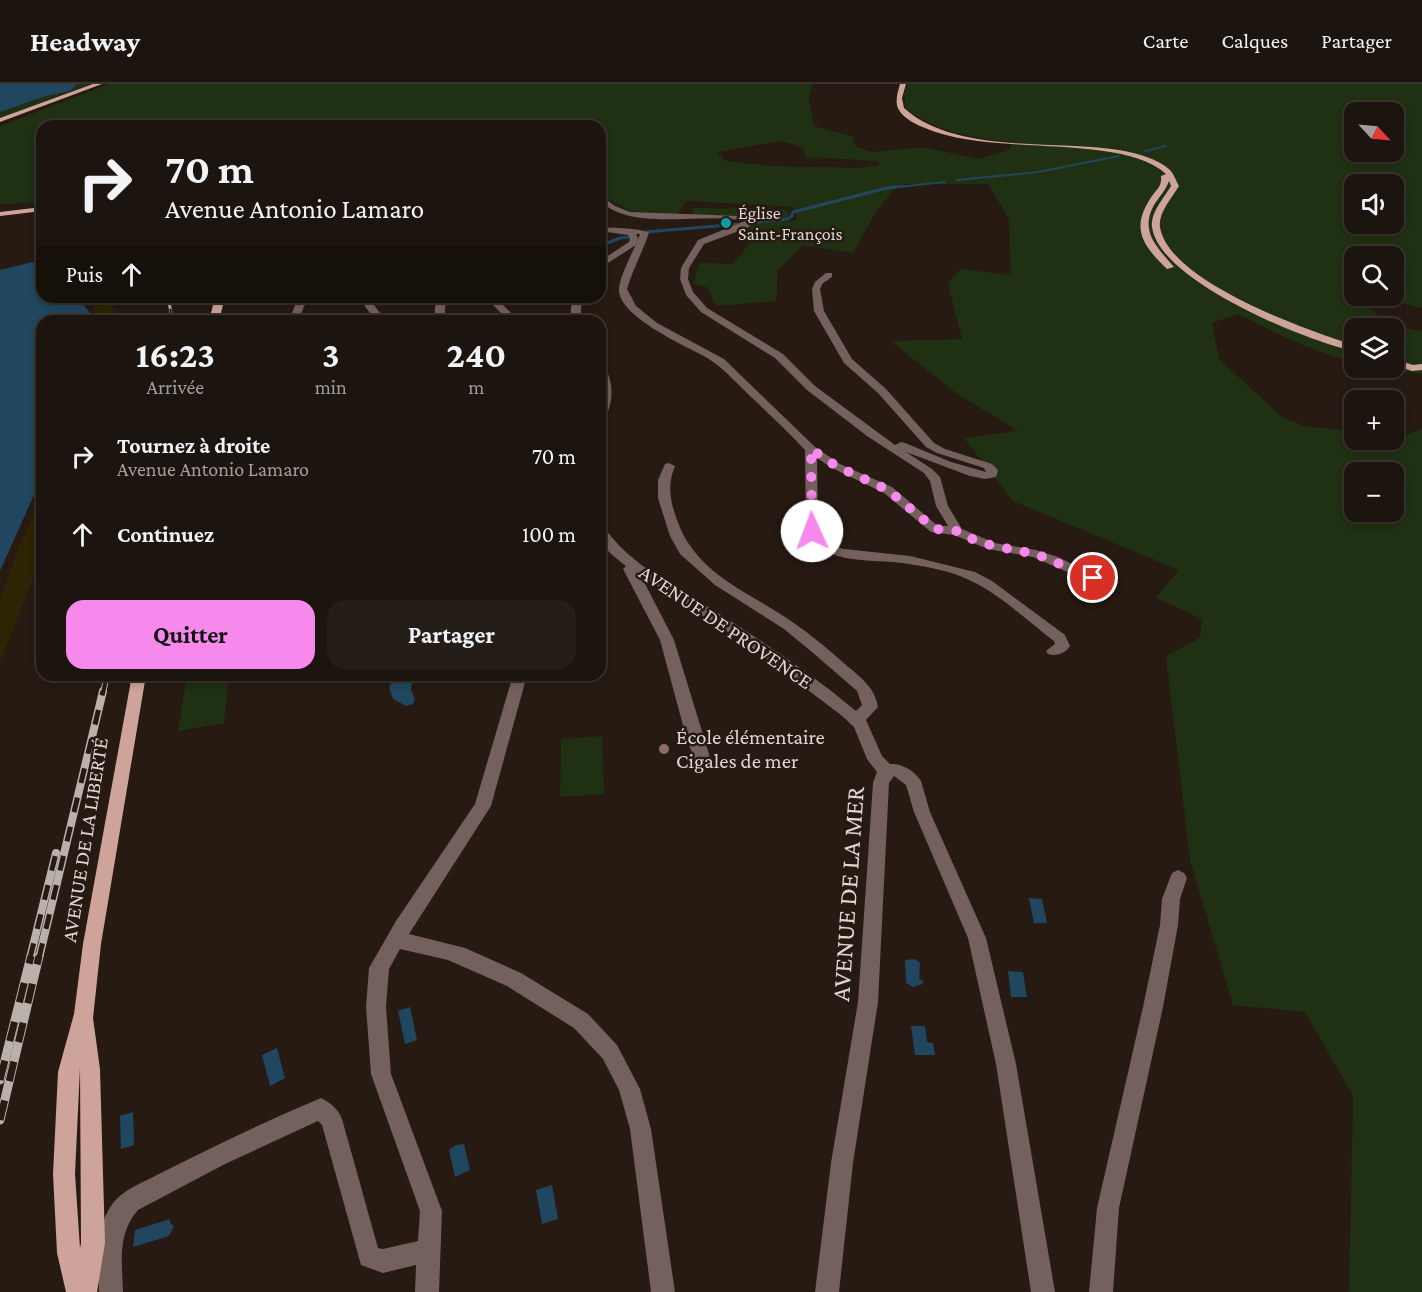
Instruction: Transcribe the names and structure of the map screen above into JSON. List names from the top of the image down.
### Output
{
  "streets": {
    "main road": ["AVENUE DE LA LIBERTÉ"],
    "street": ["AVENUE DE PROVENCE", "AVENUE DE LA MER"]
  },
  "places": ["Église Saint-François", "École élémentaire Cigales de mer"],
  "north": "bottom right",
  "page": {
    "header": "Headway",
    "nav": ["Carte", "Calques", "Partager"],
    "map_buttons": ["+", "−"],
    "turn": ["70 m", "Avenue Antonio Lamaro"],
    "then": "Puis",
    "eta": [
      "16:23",
      "Arrivée",
      "3",
      "min",
      "240",
      "m"
    ],
    "list": [
      {
        "name": "Tournez à droite",
        "note": "Avenue Antonio Lamaro",
        "value": "70 m"
      },
      {
        "name": "Continuez",
        "value": "100 m"
      }
    ],
    "buttons": ["Quitter", "Partager"]
  }
}
